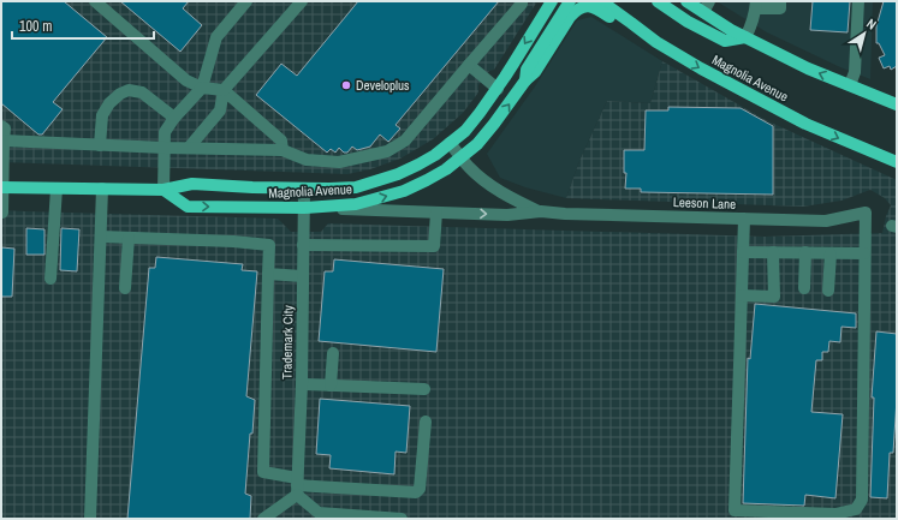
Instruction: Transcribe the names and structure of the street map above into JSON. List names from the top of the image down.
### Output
{
  "streets": {
    "main road": ["Magnolia Avenue"],
    "street": ["Leeson Lane", "Trademark City"]
  },
  "crossings": [
    ["Magnolia Avenue", "Leeson Lane"],
    ["Magnolia Avenue", "Trademark City"],
    ["Leeson Lane", "Trademark City"]
  ],
  "places": ["Developlus"],
  "scale_bar": "100 m",
  "north": "top right"
}
